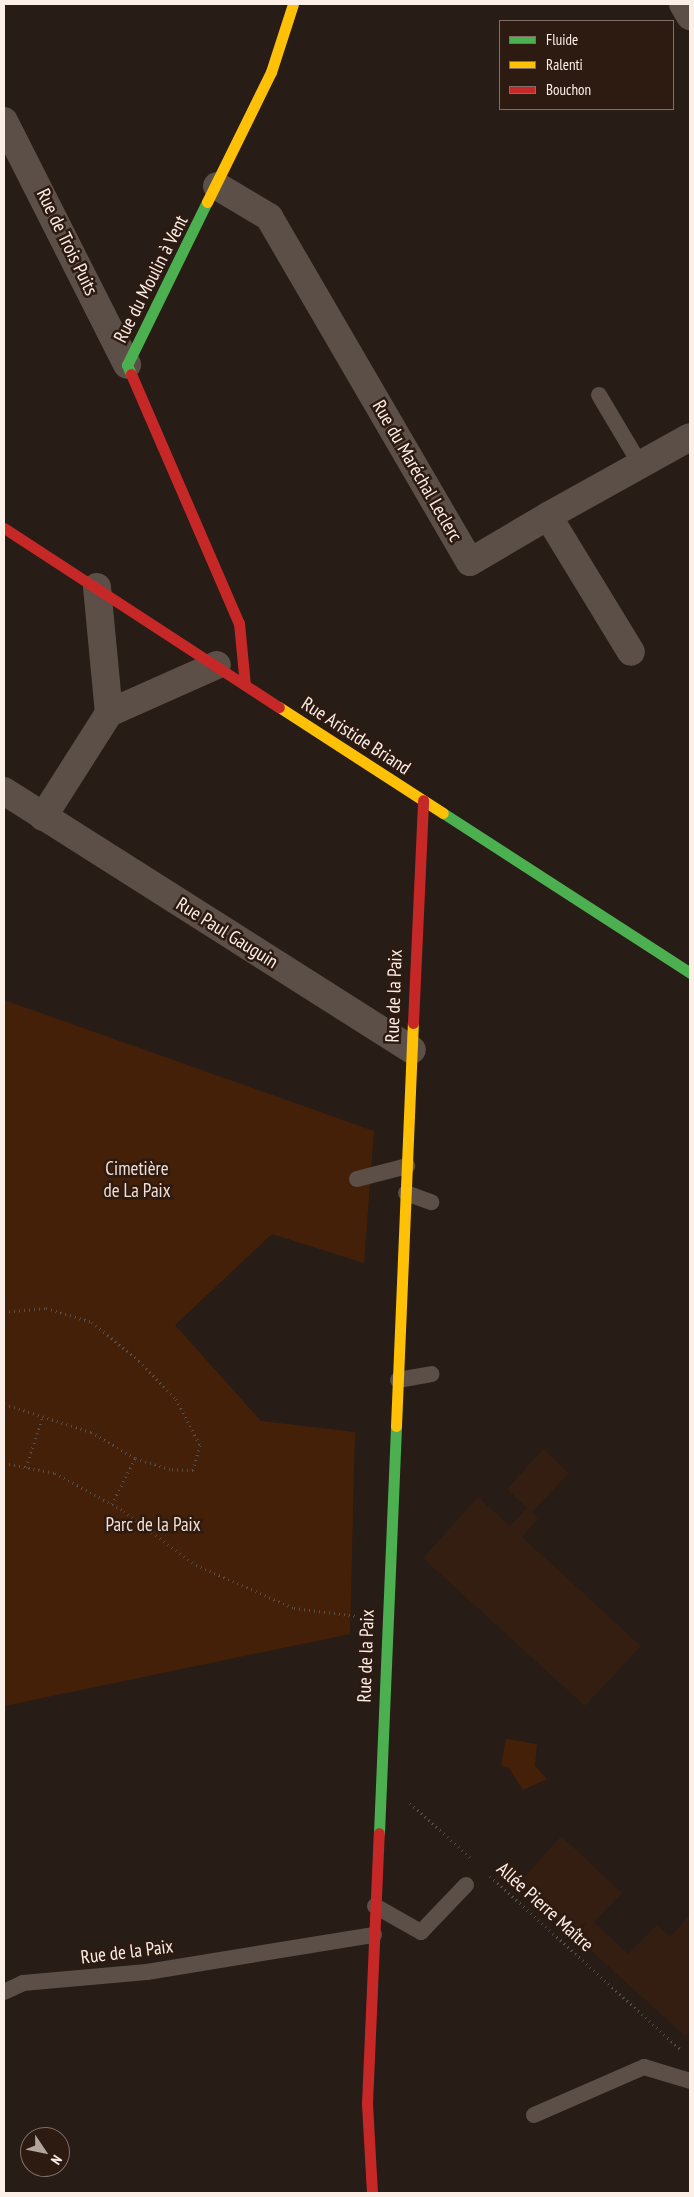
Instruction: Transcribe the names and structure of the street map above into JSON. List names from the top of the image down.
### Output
{
  "streets": {
    "street": [
      "Rue de Trois Puits",
      "Rue du Moulin à Vent",
      "Rue du Maréchal Leclerc",
      "Rue Aristide Briand",
      "Rue Paul Gauguin",
      "Rue de la Paix"
    ],
    "path": ["Allée Pierre Maître"]
  },
  "crossings": [
    ["Rue de Trois Puits", "Rue du Moulin à Vent"],
    ["Rue du Moulin à Vent", "Rue du Maréchal Leclerc"],
    ["Rue du Moulin à Vent", "Rue Aristide Briand"],
    ["Rue Aristide Briand", "Rue de la Paix"],
    ["Rue Paul Gauguin", "Rue de la Paix"],
    ["Rue de la Paix", "Allée Pierre Maître"]
  ],
  "parks": ["Cimetière de La Paix", "Parc de la Paix"],
  "legend": ["Fluide", "Ralenti", "Bouchon"],
  "north": "bottom right"
}
